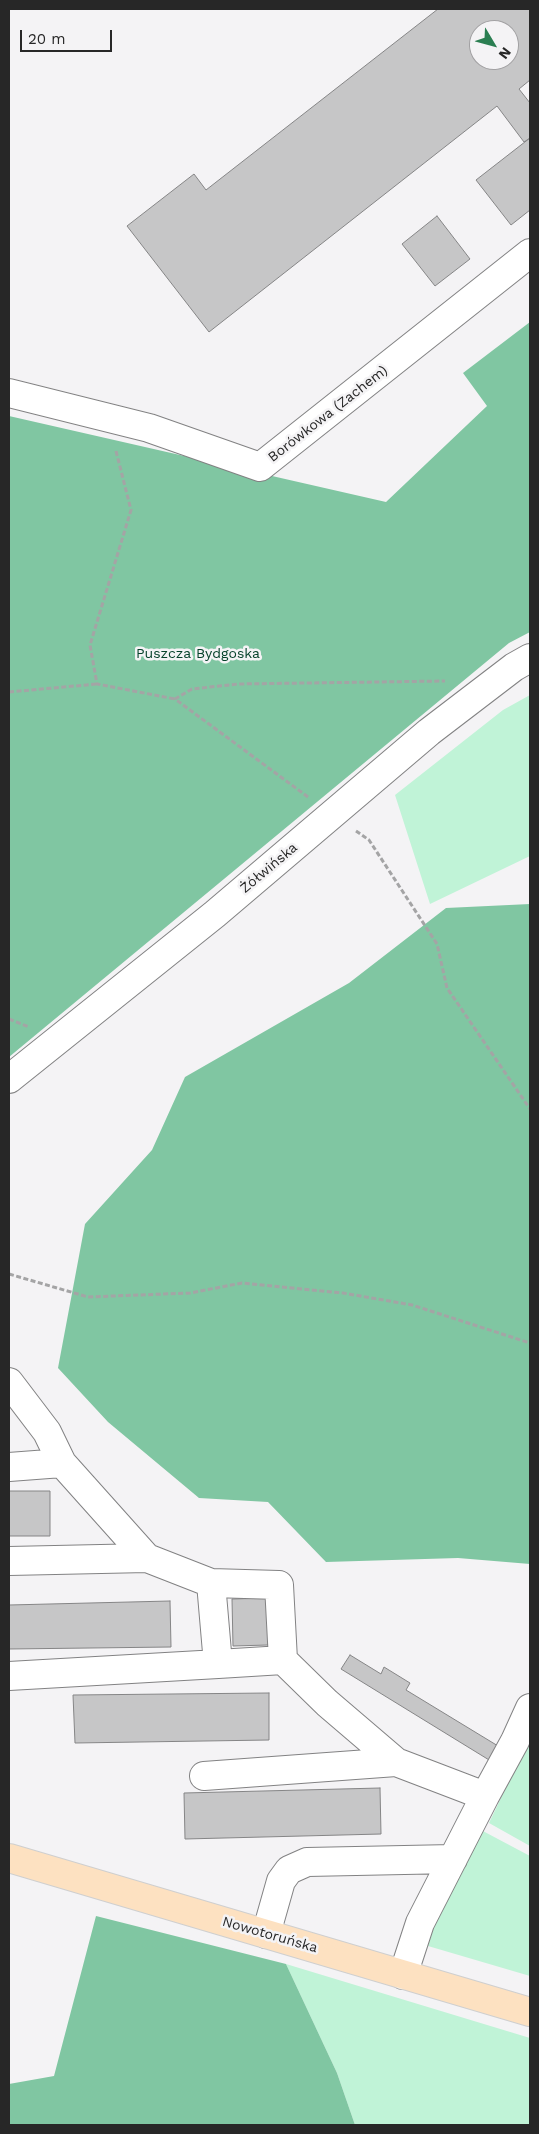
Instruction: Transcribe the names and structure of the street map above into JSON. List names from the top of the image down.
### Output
{
  "streets": {
    "main road": ["Nowotoruńska"],
    "street": ["Borówkowa (Zachem)", "Żółwińska"]
  },
  "parks": ["Puszcza Bydgoska"],
  "scale_bar": "20 m",
  "north": "bottom right"
}
